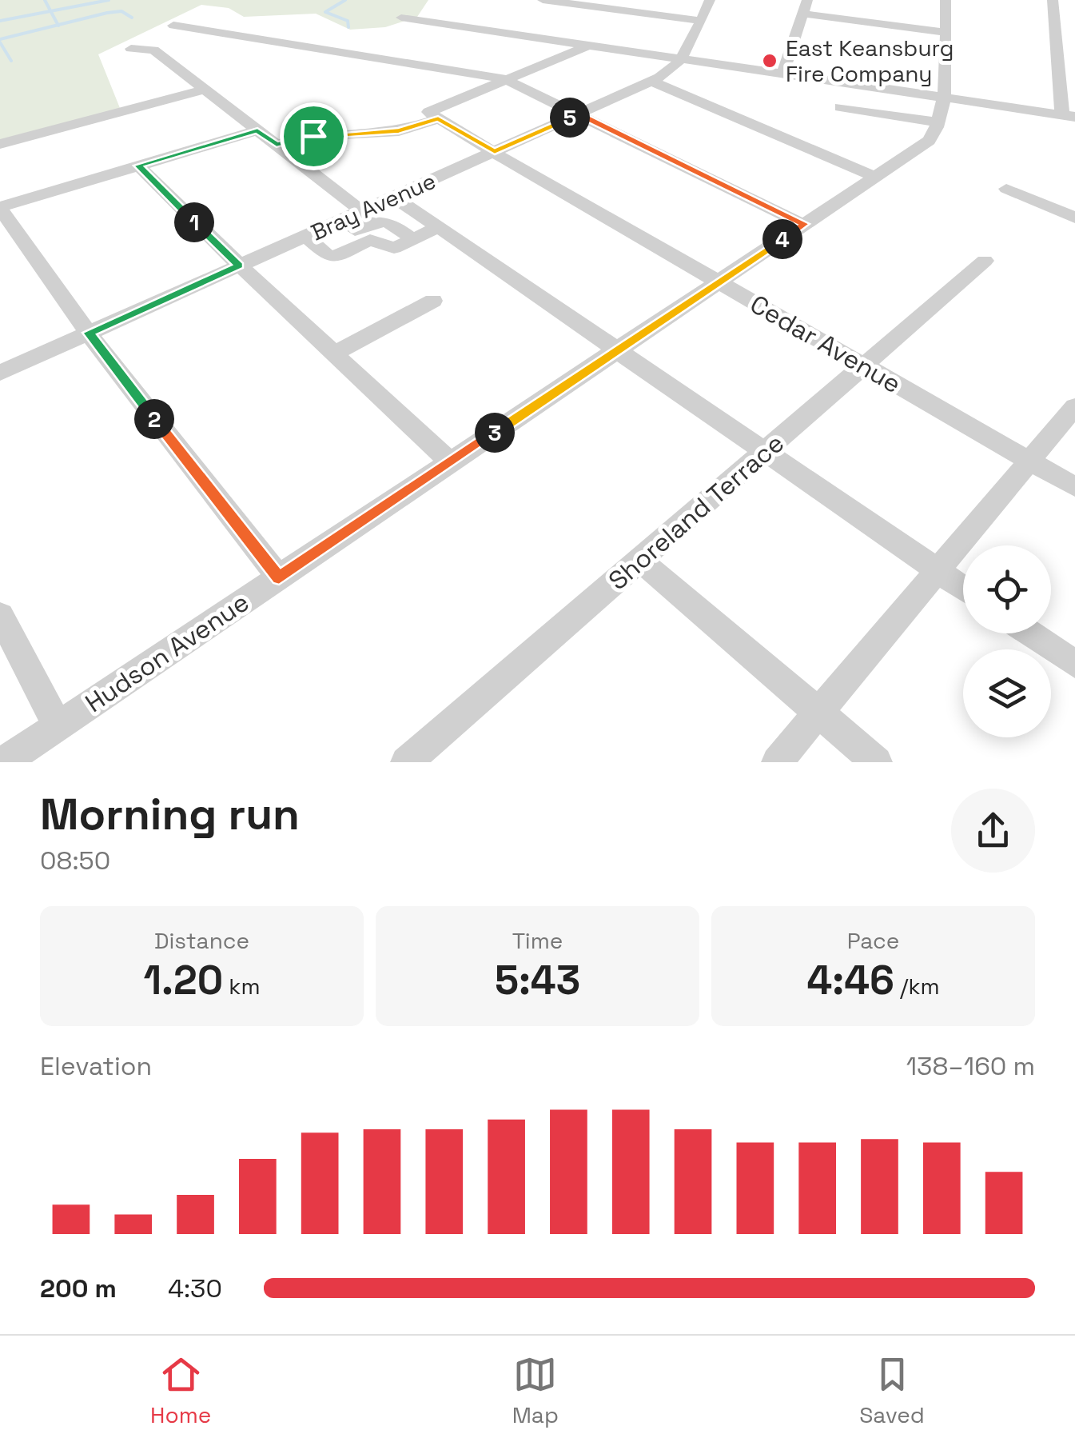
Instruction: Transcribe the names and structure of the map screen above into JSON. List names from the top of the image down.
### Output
{
  "streets": {
    "street": [
      "Bray Avenue",
      "Cedar Avenue",
      "Shoreland Terrace",
      "Hudson Avenue"
    ]
  },
  "crossings": [
    ["Bray Avenue", "Cedar Avenue"],
    ["Cedar Avenue", "Shoreland Terrace"],
    ["Cedar Avenue", "Hudson Avenue"]
  ],
  "places": ["East Keansburg Fire Company"],
  "page": {
    "pins": [
      "5",
      "1",
      "4",
      "2",
      "3"
    ],
    "heading": ["Morning run", "08:50"],
    "stats": [
      ["Distance", "1.20 km"],
      ["Time", "5:43"],
      ["Pace", "4:46 /km"]
    ],
    "chart": ["Elevation", "138–160 m"],
    "list": [
      {
        "name": "200 m",
        "note": "4:30"
      }
    ],
    "tabs": ["Home", "Map", "Saved"]
  }
}
